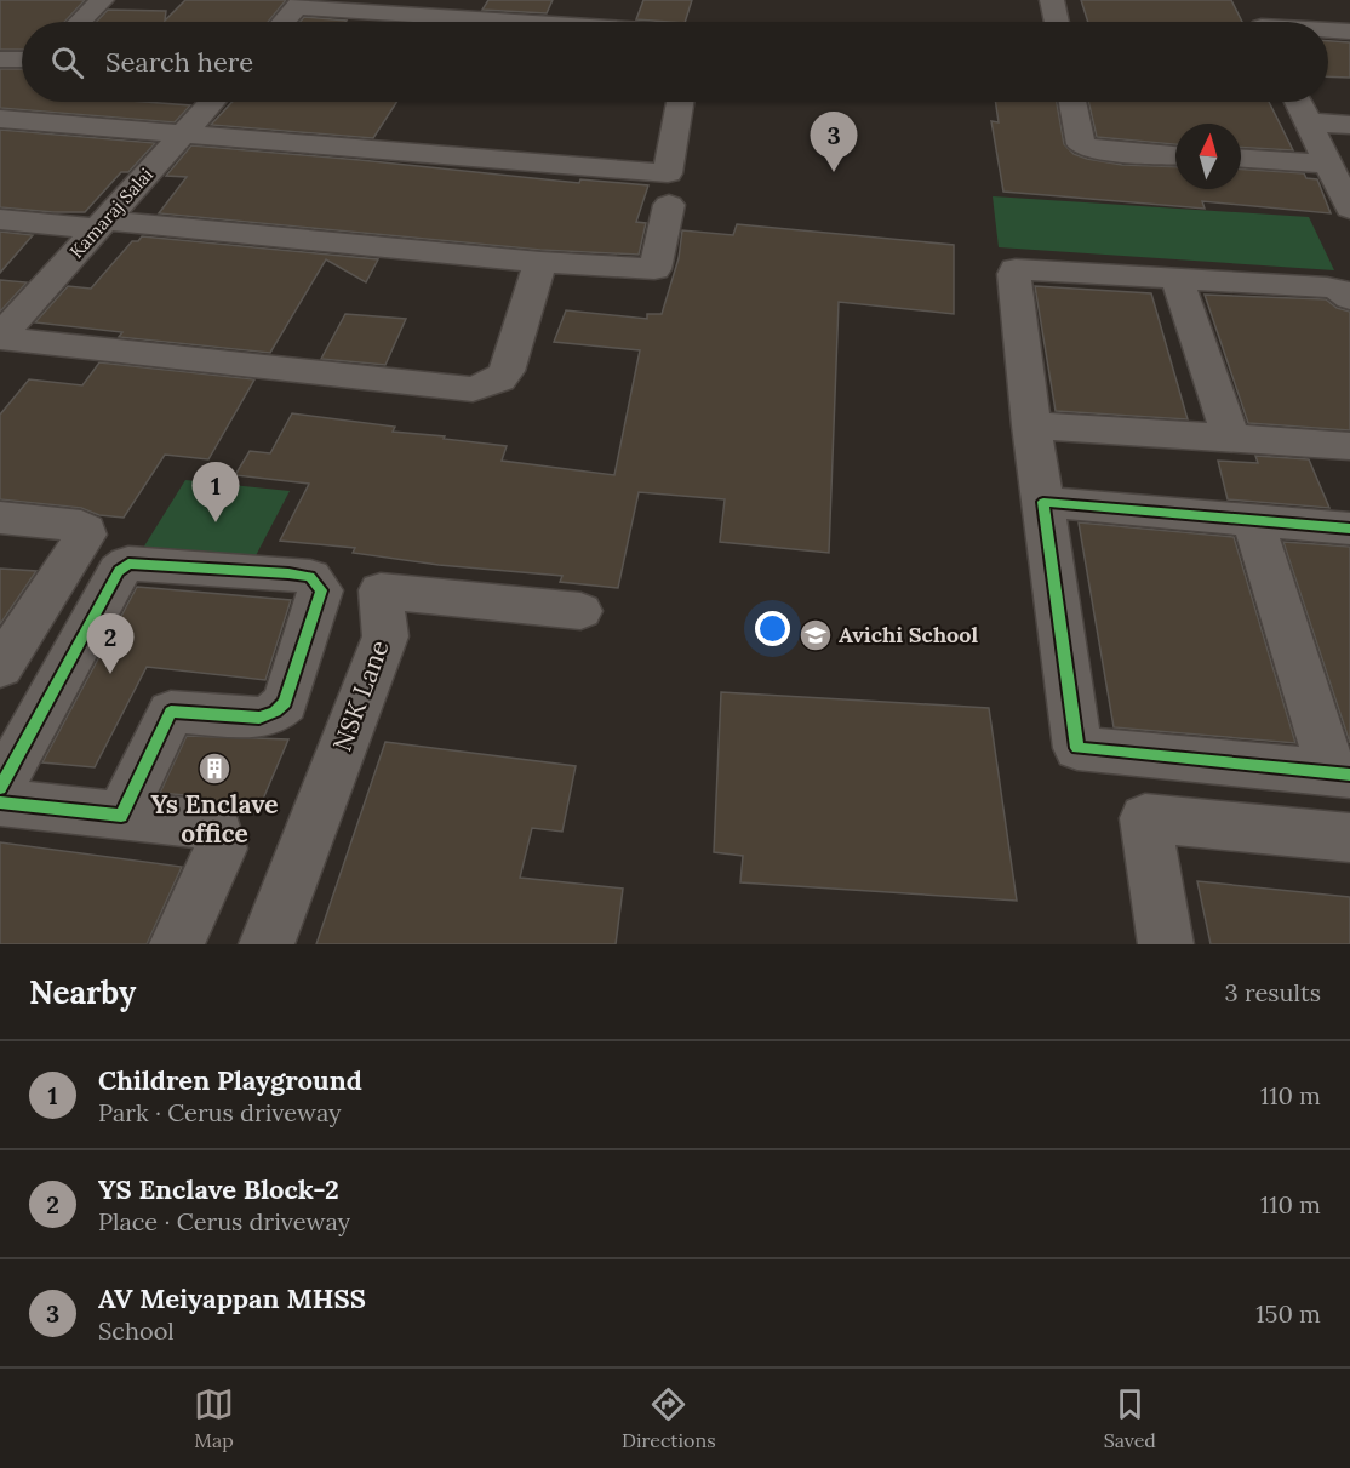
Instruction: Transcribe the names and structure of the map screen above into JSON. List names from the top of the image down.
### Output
{
  "streets": {
    "street": ["Kamaraj Salai", "NSK Lane"]
  },
  "places": {
    "school or university": ["Avichi School"],
    "building": ["Ys Enclave office"]
  },
  "north": "top",
  "page": {
    "search": "Search here",
    "pins": ["3", "1", "2"],
    "heading": ["Nearby", "3 results"],
    "list": [
      {
        "mark": "1",
        "name": "Children Playground",
        "note": "Park · Cerus driveway",
        "value": "110 m"
      },
      {
        "mark": "2",
        "name": "YS Enclave Block-2",
        "note": "Place · Cerus driveway",
        "value": "110 m"
      },
      {
        "mark": "3",
        "name": "AV Meiyappan MHSS",
        "note": "School",
        "value": "150 m"
      }
    ],
    "nav": ["Map", "Directions", "Saved"]
  }
}
